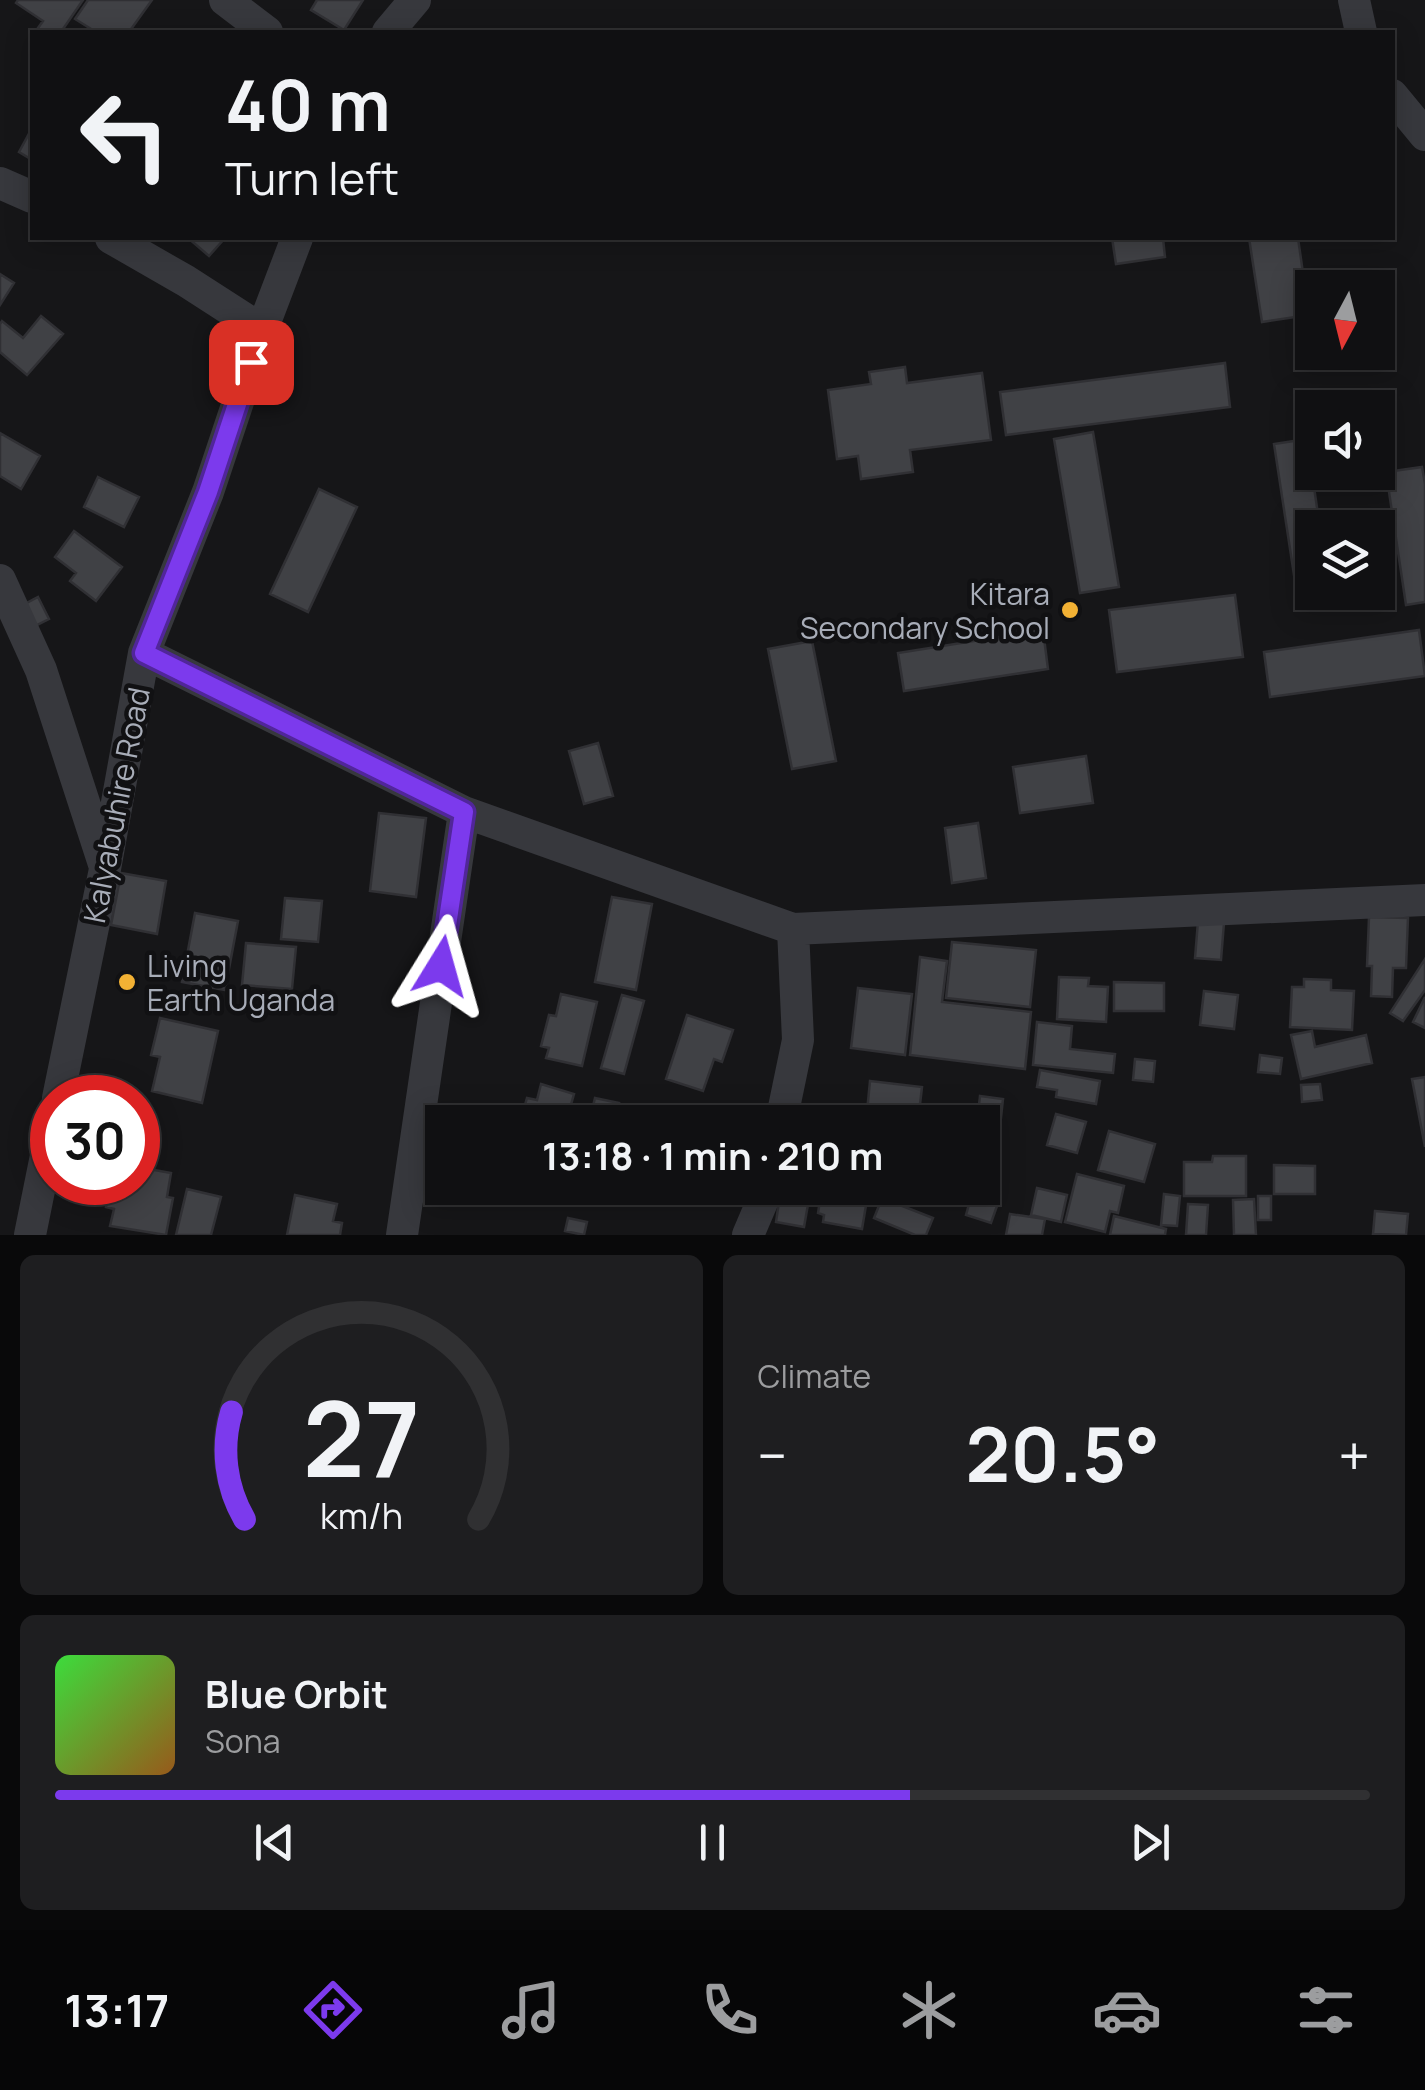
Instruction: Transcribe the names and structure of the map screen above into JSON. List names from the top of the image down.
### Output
{
  "streets": {
    "street": ["Kalyabuhire Road"]
  },
  "places": ["Kitara Secondary School", "Living Earth Uganda"],
  "north": "bottom",
  "page": {
    "turn": ["40 m", "Turn left"],
    "limit": "30",
    "trip": "13:18 · 1 min · 210 m",
    "tile": "Climate",
    "heat": ["−", "20.5°", "+"],
    "song": ["Blue Orbit", "Sona"],
    "tabs": "13:17",
    "gauge": ["27", "km/h"]
  }
}
